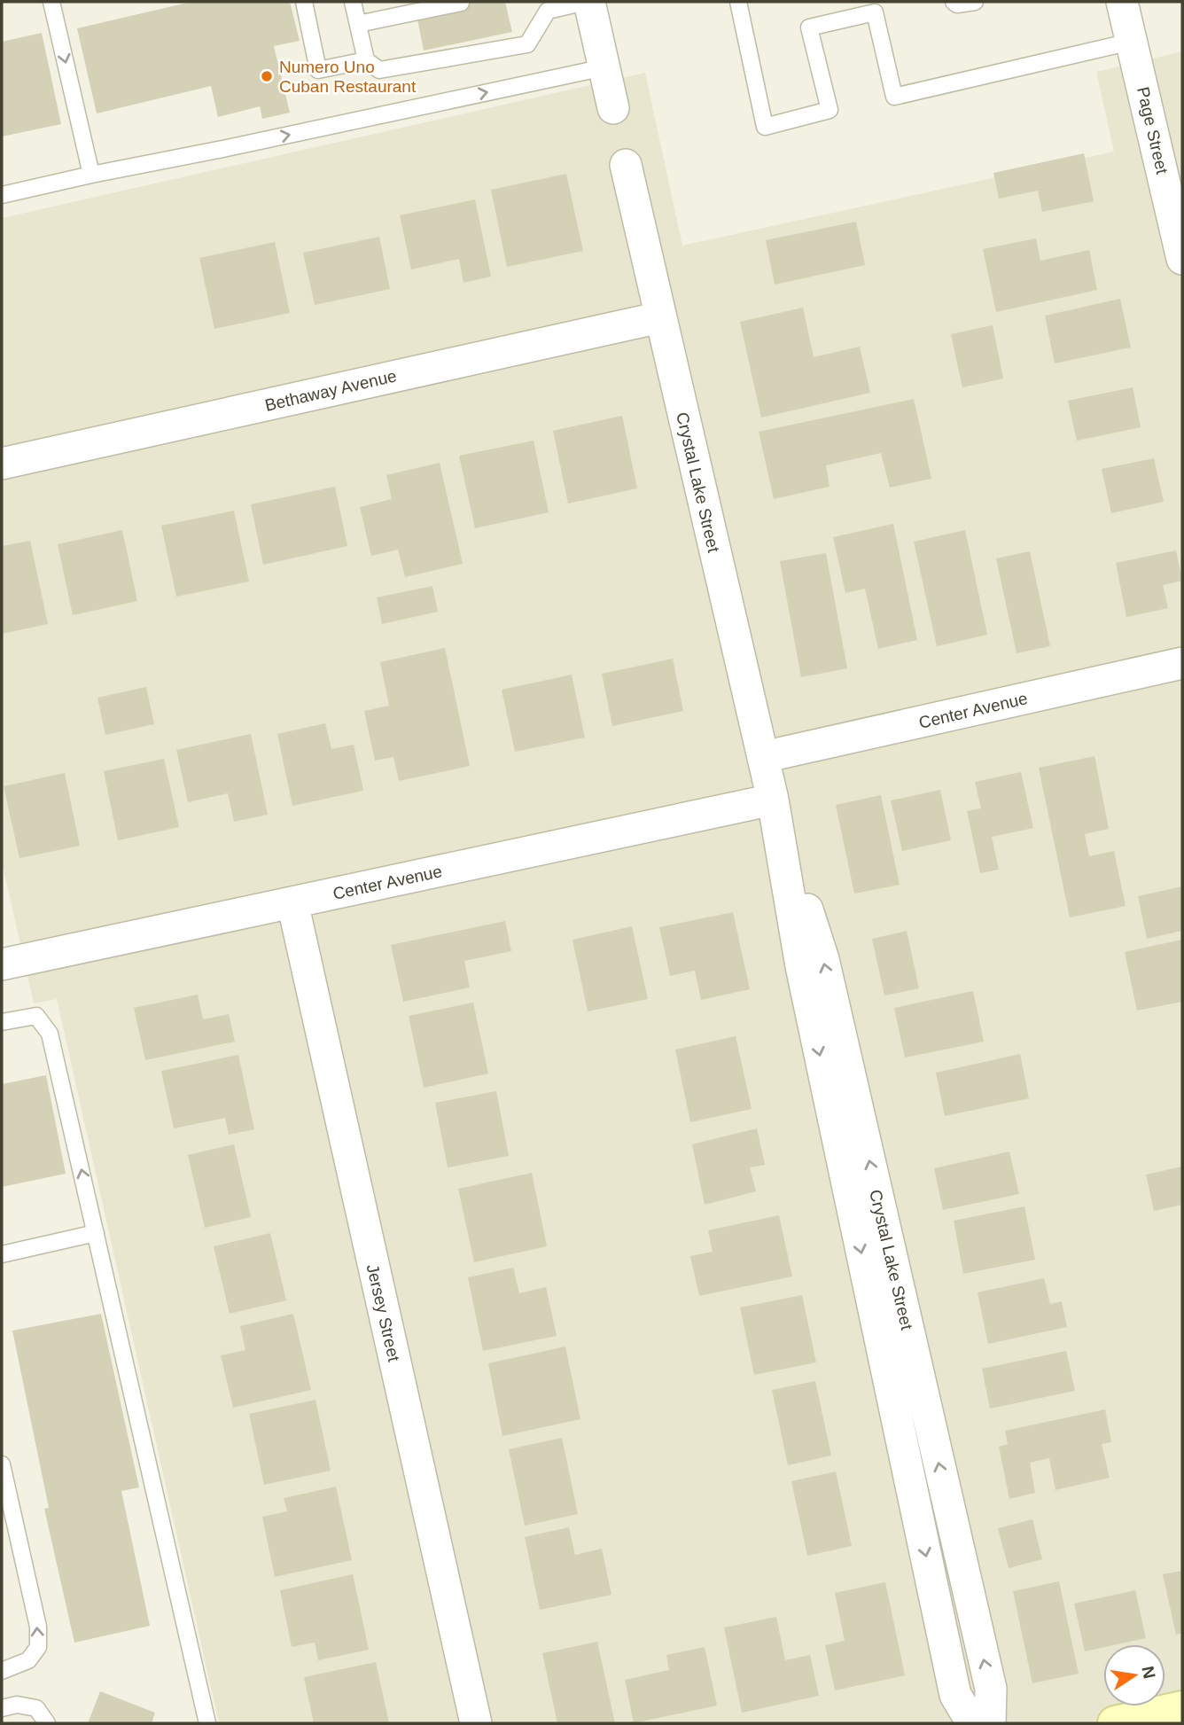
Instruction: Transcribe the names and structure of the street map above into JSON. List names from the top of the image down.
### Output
{
  "streets": {
    "street": [
      "Page Street",
      "Bethaway Avenue",
      "Crystal Lake Street",
      "Center Avenue",
      "Jersey Street"
    ]
  },
  "crossings": [
    ["Bethaway Avenue", "Crystal Lake Street"],
    ["Crystal Lake Street", "Center Avenue"],
    ["Center Avenue", "Jersey Street"]
  ],
  "places": ["Numero Uno Cuban Restaurant"],
  "north": "right"
}
